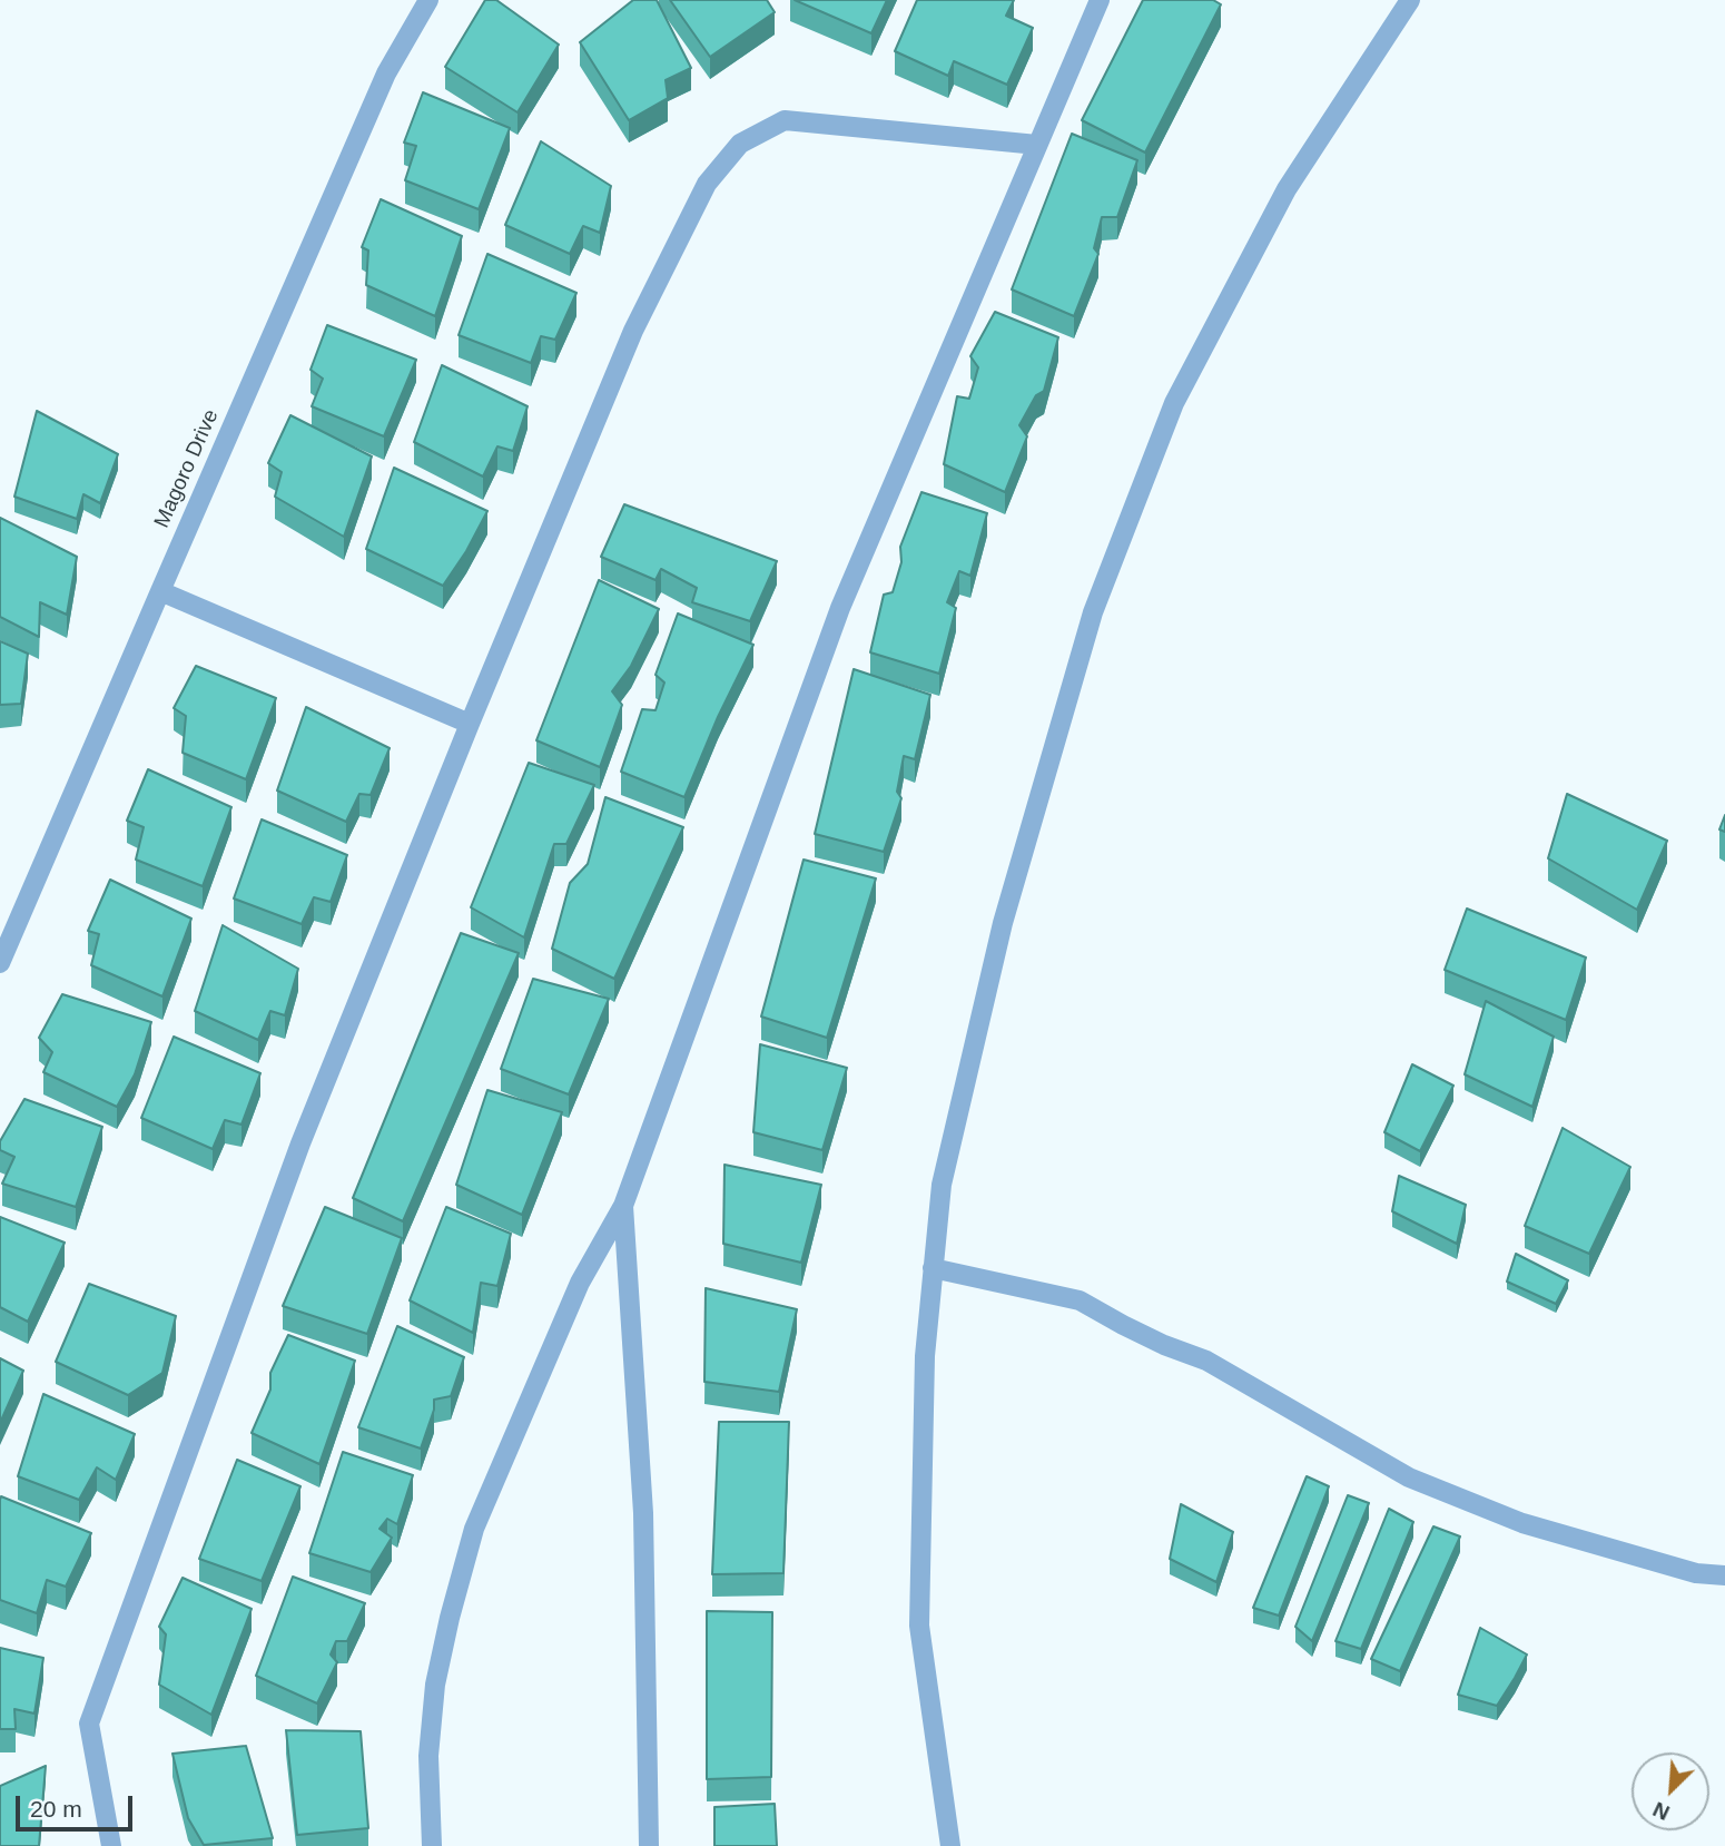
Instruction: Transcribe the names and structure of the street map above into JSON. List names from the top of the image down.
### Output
{
  "streets": {
    "street": ["Magoro Drive"]
  },
  "scale_bar": "20 m",
  "north": "bottom left"
}
